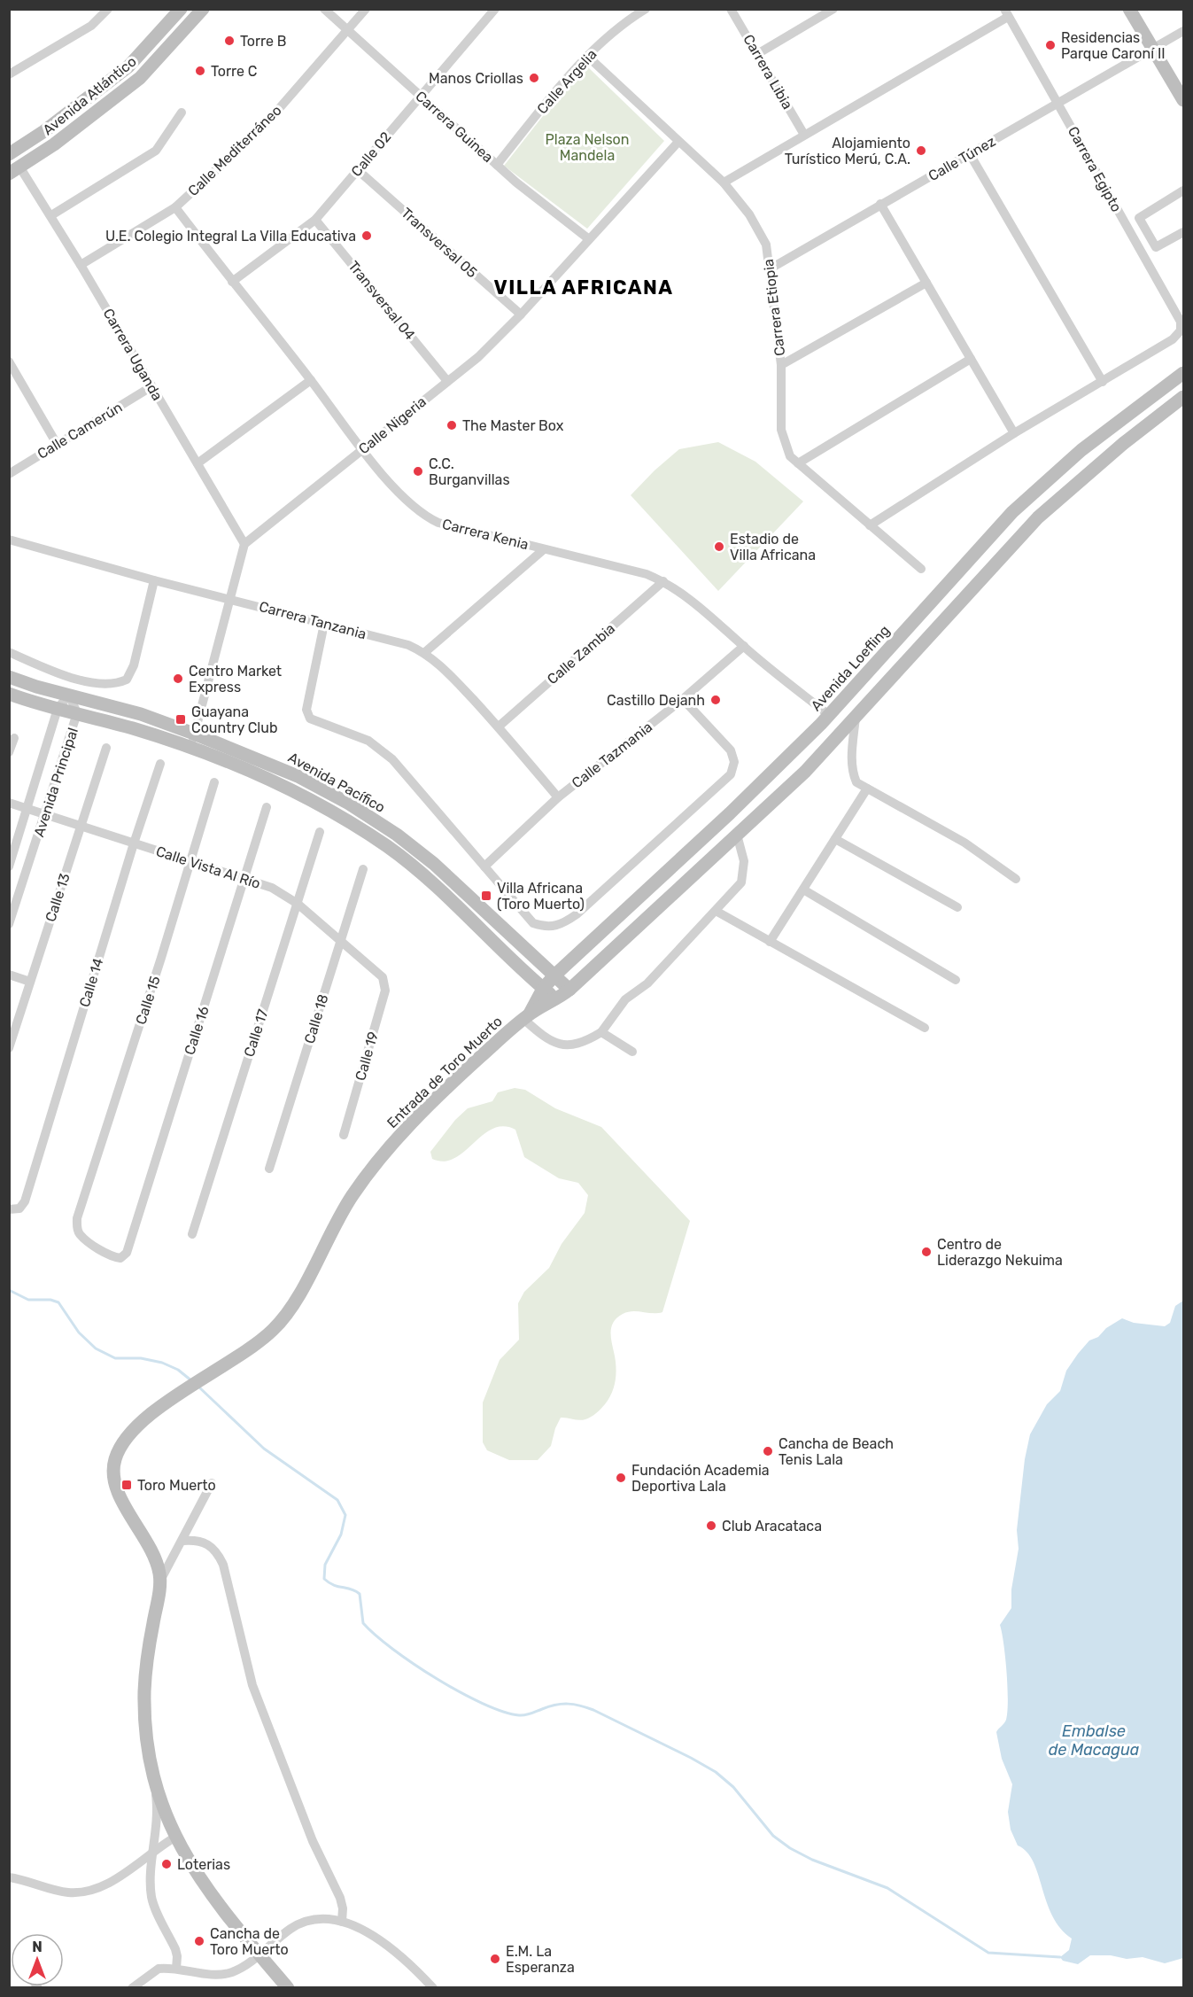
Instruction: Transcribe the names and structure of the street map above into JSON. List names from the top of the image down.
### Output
{
  "streets": {
    "street": [
      "Carrera Libia",
      "Calle Argelia",
      "Avenida Atlántico",
      "Carrera Guinea",
      "Calle Mediterráneo",
      "Calle 02",
      "Calle Túnez",
      "Carrera Egipto",
      "Transversal 05",
      "Transversal 04",
      "Carrera Etiopia",
      "Carrera Uganda",
      "Calle Nigeria",
      "Calle Camerún",
      "Carrera Kenia",
      "Carrera Tanzania",
      "Calle Zambia",
      "Avenida Loefling",
      "Calle Tazmania",
      "Avenida Principal",
      "Avenida Pacífico",
      "Calle Vista Al Río",
      "Calle 13",
      "Calle 14",
      "Calle 15",
      "Calle 18",
      "Calle 16",
      "Calle 17",
      "Calle 19",
      "Entrada de Toro Muerto"
    ]
  },
  "crossings": [
    ["Calle Argelia", "Carrera Guinea"],
    ["Calle Argelia", "Carrera Etiopia"],
    ["Avenida Atlántico", "Carrera Uganda"],
    ["Carrera Guinea", "Calle Mediterráneo"],
    ["Carrera Guinea", "Calle 02"],
    ["Carrera Guinea", "Calle Nigeria"],
    ["Calle Mediterráneo", "Carrera Uganda"],
    ["Calle Mediterráneo", "Carrera Kenia"],
    ["Calle 02", "Transversal 05"],
    ["Calle 02", "Transversal 04"],
    ["Calle 02", "Carrera Kenia"],
    ["Calle Túnez", "Carrera Egipto"],
    ["Calle Túnez", "Carrera Etiopia"],
    ["Transversal 05", "Calle Nigeria"],
    ["Transversal 04", "Calle Nigeria"],
    ["Carrera Etiopia", "Calle Nigeria"],
    ["Carrera Uganda", "Calle Nigeria"],
    ["Carrera Uganda", "Calle Camerún"],
    ["Calle Nigeria", "Carrera Kenia"],
    ["Carrera Kenia", "Calle Zambia"],
    ["Carrera Kenia", "Avenida Loefling"],
    ["Carrera Kenia", "Calle Tazmania"],
    ["Carrera Tanzania", "Calle Zambia"],
    ["Carrera Tanzania", "Calle Tazmania"],
    ["Avenida Loefling", "Avenida Pacífico"],
    ["Avenida Loefling", "Entrada de Toro Muerto"],
    ["Avenida Principal", "Avenida Pacífico"],
    ["Avenida Principal", "Calle Vista Al Río"],
    ["Avenida Pacífico", "Entrada de Toro Muerto"],
    ["Calle Vista Al Río", "Calle 13"],
    ["Calle Vista Al Río", "Calle 14"],
    ["Calle Vista Al Río", "Calle 15"],
    ["Calle Vista Al Río", "Calle 18"],
    ["Calle Vista Al Río", "Calle 16"],
    ["Calle Vista Al Río", "Calle 17"],
    ["Calle Vista Al Río", "Calle 19"],
    ["Calle 15", "Calle 16"]
  ],
  "districts": ["VILLA AFRICANA"],
  "water": ["Embalse de Macagua"],
  "parks": ["Plaza Nelson Mandela"],
  "places": {
    "other": [
      "Torre B",
      "Residencias Parque Caroní II",
      "Torre C",
      "Manos Criollas",
      "Alojamiento Turístico Merú, C.A.",
      "U.E. Colegio Integral La Villa Educativa",
      "The Master Box",
      "C.C. Burganvillas",
      "Estadio de Villa Africana",
      "Centro Market Express",
      "Castillo Dejanh",
      "Centro de Liderazgo Nekuima",
      "Cancha de Beach Tenis Lala",
      "Fundación Academia Deportiva Lala",
      "Club Aracataca",
      "Loterias",
      "Cancha de Toro Muerto",
      "E.M. La Esperanza"
    ],
    "transit": ["Guayana Country Club", "Villa Africana (Toro Muerto)", "Toro Muerto"]
  },
  "north": "top"
}
